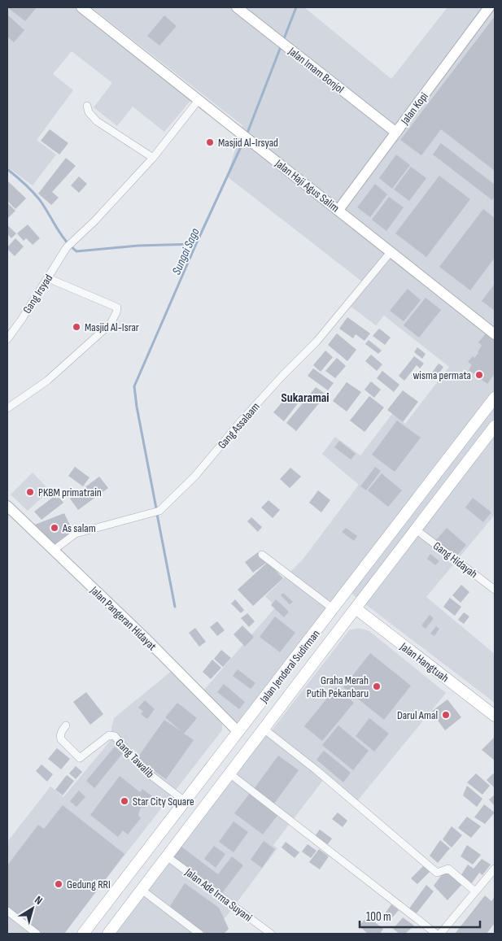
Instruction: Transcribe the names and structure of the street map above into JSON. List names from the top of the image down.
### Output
{
  "streets": {
    "main road": ["Jalan Hangtuah", "Jalan Jenderal Sudirman"],
    "street": [
      "Jalan Imam Bonjol",
      "Jalan Kopi",
      "Jalan Haji Agus Salim",
      "Gang Irsyad",
      "Gang Assalaam",
      "Gang Hidayah",
      "Jalan Pangeran Hidayat",
      "Gang Tawalib",
      "Jalan Ade Irma Suyani"
    ]
  },
  "crossings": [
    ["Jalan Imam Bonjol", "Jalan Kopi"],
    ["Jalan Kopi", "Jalan Haji Agus Salim"],
    ["Jalan Haji Agus Salim", "Gang Irsyad"],
    ["Jalan Haji Agus Salim", "Gang Assalaam"],
    ["Gang Assalaam", "Jalan Pangeran Hidayat"],
    ["Gang Hidayah", "Jalan Jenderal Sudirman"],
    ["Jalan Pangeran Hidayat", "Jalan Jenderal Sudirman"],
    ["Jalan Hangtuah", "Jalan Jenderal Sudirman"],
    ["Jalan Jenderal Sudirman", "Gang Tawalib"],
    ["Jalan Jenderal Sudirman", "Jalan Ade Irma Suyani"]
  ],
  "districts": ["Sukaramai"],
  "water": ["Sungai Sago"],
  "places": [
    "Masjid Al-Irsyad",
    "Masjid Al-Israr",
    "wisma permata",
    "PKBM primatrain",
    "As salam",
    "Graha Merah Putih Pekanbaru",
    "Darul Amal",
    "Star City Square",
    "Gedung RRI"
  ],
  "scale_bar": "100 m",
  "north": "top right"
}
